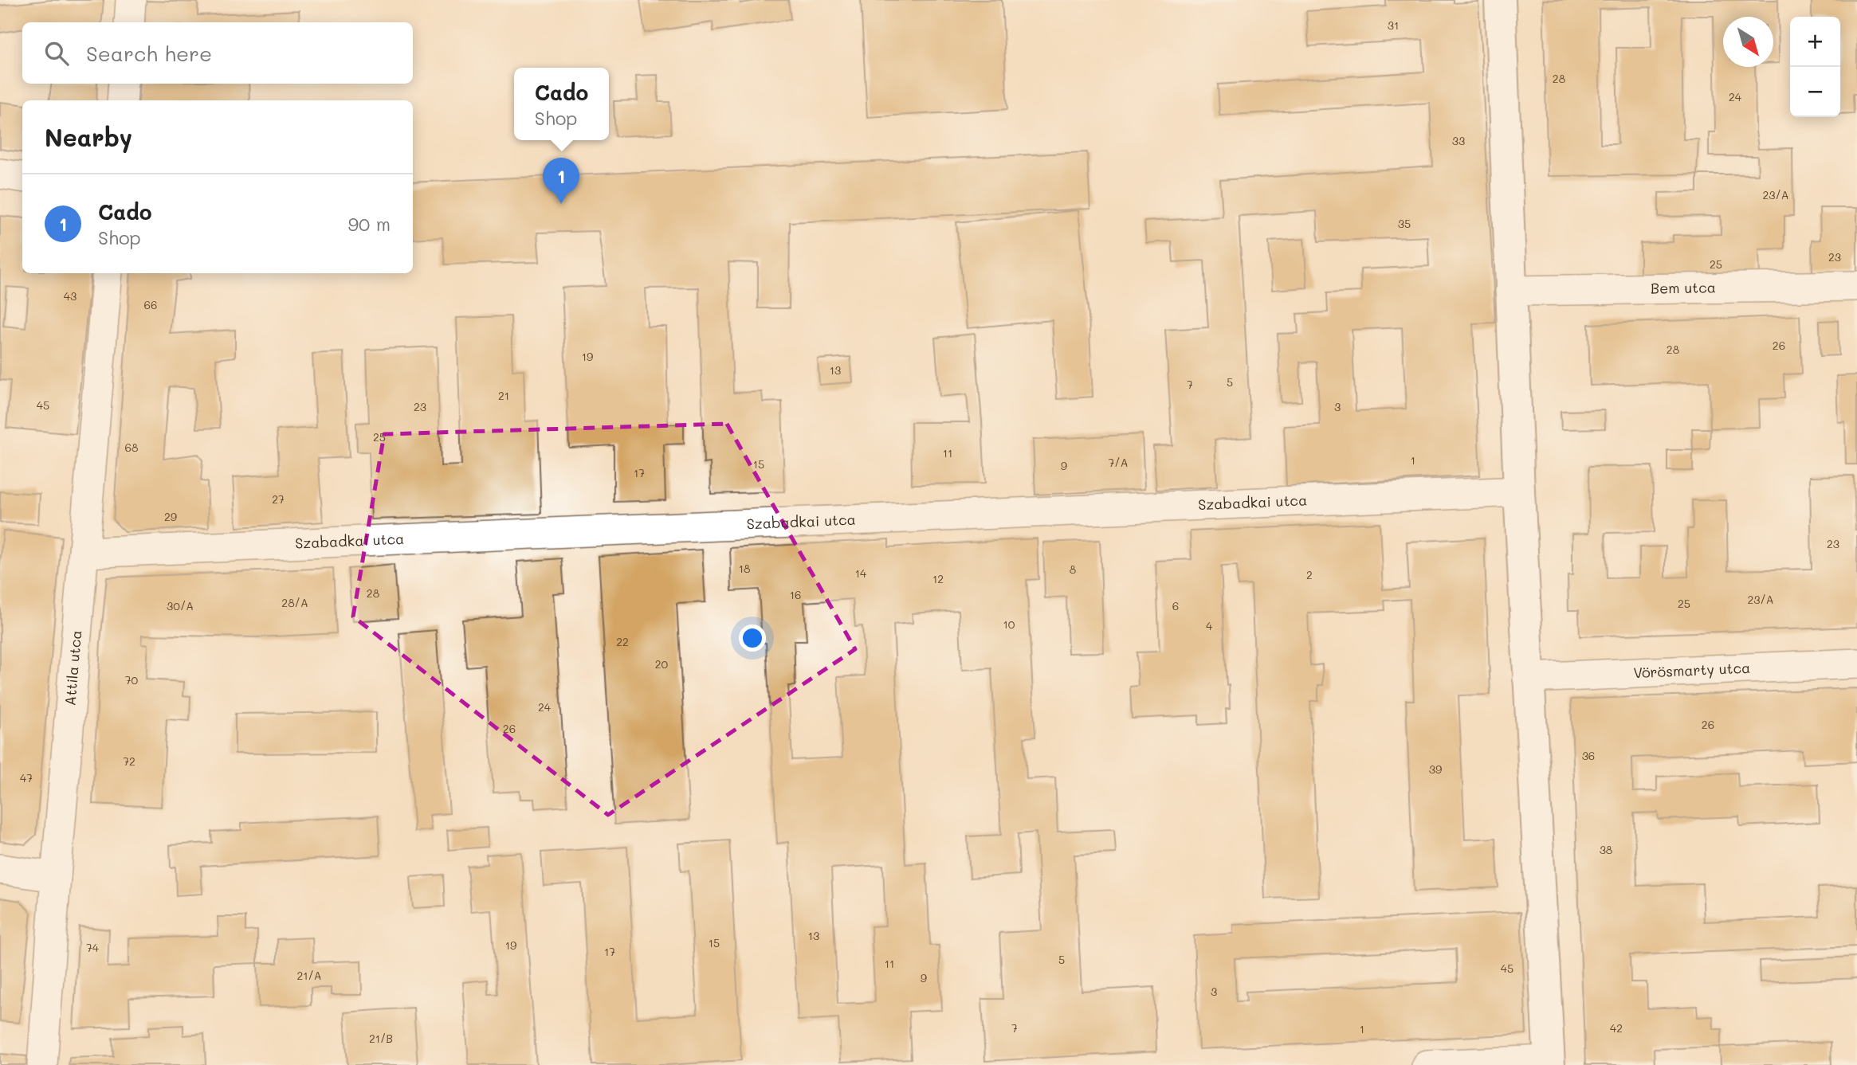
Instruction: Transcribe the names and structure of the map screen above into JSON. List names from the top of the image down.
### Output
{
  "streets": {
    "street": [
      "Bem utca",
      "Szabadkai utca",
      "Attila utca",
      "Vörösmarty utca"
    ]
  },
  "crossings": [
    ["Szabadkai utca", "Attila utca"]
  ],
  "house_numbers": [
    "31",
    "28",
    "24",
    "33",
    "23/A",
    "35",
    "23",
    "25",
    "43",
    "66",
    "26",
    "28",
    "19",
    "13",
    "5",
    "7",
    "21",
    "45",
    "23",
    "3",
    "25",
    "68",
    "11",
    "1",
    "7/A",
    "15",
    "9",
    "17",
    "27",
    "29",
    "23",
    "18",
    "8",
    "14",
    "2",
    "12",
    "28",
    "16",
    "23/A",
    "28/A",
    "25",
    "30/A",
    "6",
    "10",
    "4",
    "22",
    "20",
    "70",
    "24",
    "26",
    "26",
    "36",
    "72",
    "39",
    "47",
    "38",
    "13",
    "15",
    "19",
    "74",
    "17",
    "5",
    "11",
    "45",
    "21/A",
    "9",
    "3",
    "7",
    "42",
    "1",
    "21/B"
  ],
  "north": "bottom right",
  "page": {
    "map_buttons": ["+", "−"],
    "search": "Search here",
    "popup": ["Cado", "Shop"],
    "heading": "Nearby",
    "pins": "1",
    "list": [
      {
        "mark": "1",
        "name": "Cado",
        "note": "Shop",
        "value": "90 m"
      }
    ]
  }
}
